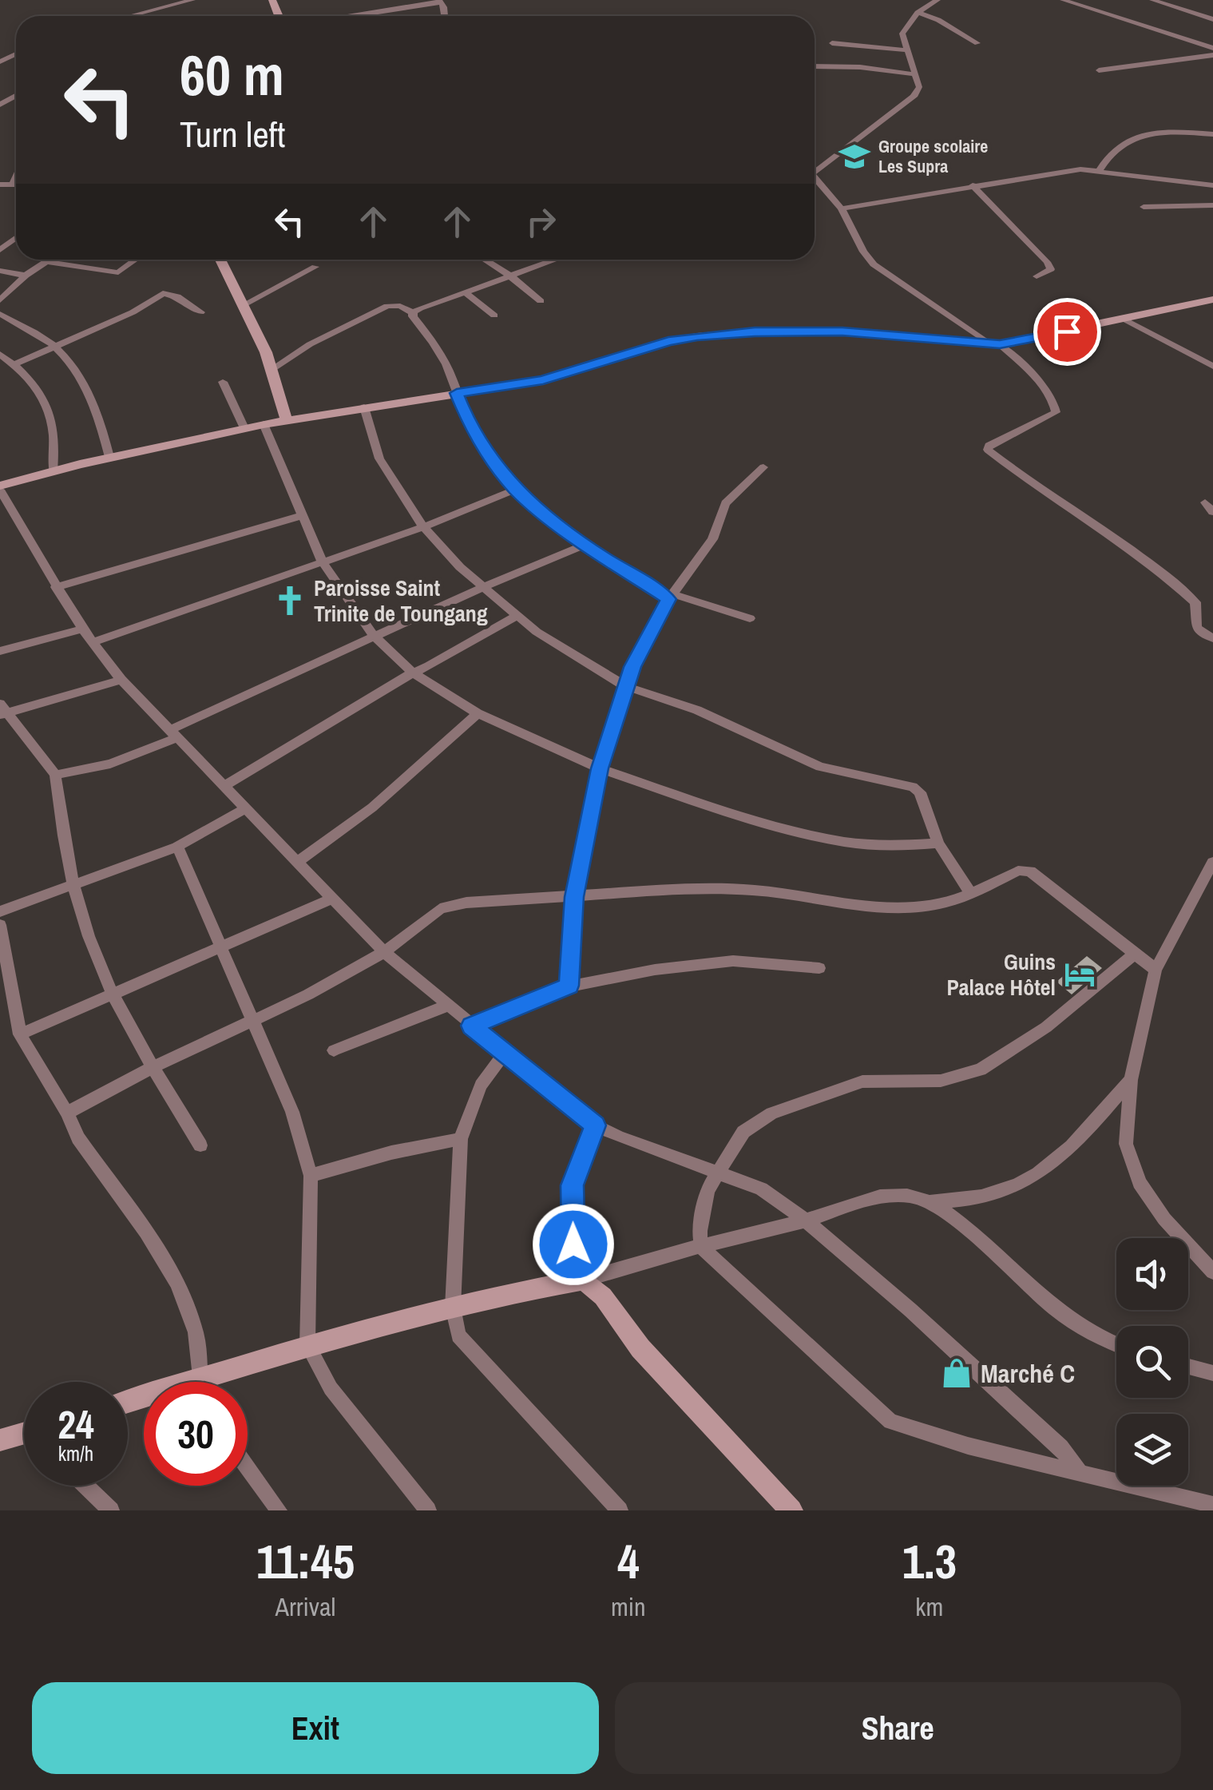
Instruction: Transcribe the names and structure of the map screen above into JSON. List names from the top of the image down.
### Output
{
  "places": {
    "school or university": ["Groupe scolaire Les Supra"],
    "church": ["Paroisse Saint Trinite de Toungang"],
    "hotel": ["Guins Palace Hôtel"],
    "shop": ["Marché C"]
  },
  "page": {
    "turn": ["60 m", "Turn left"],
    "speed": "24 km/h",
    "limit": "30",
    "eta": [
      "11:45",
      "Arrival",
      "4",
      "min",
      "1.3",
      "km"
    ],
    "buttons": ["Exit", "Share"]
  }
}
